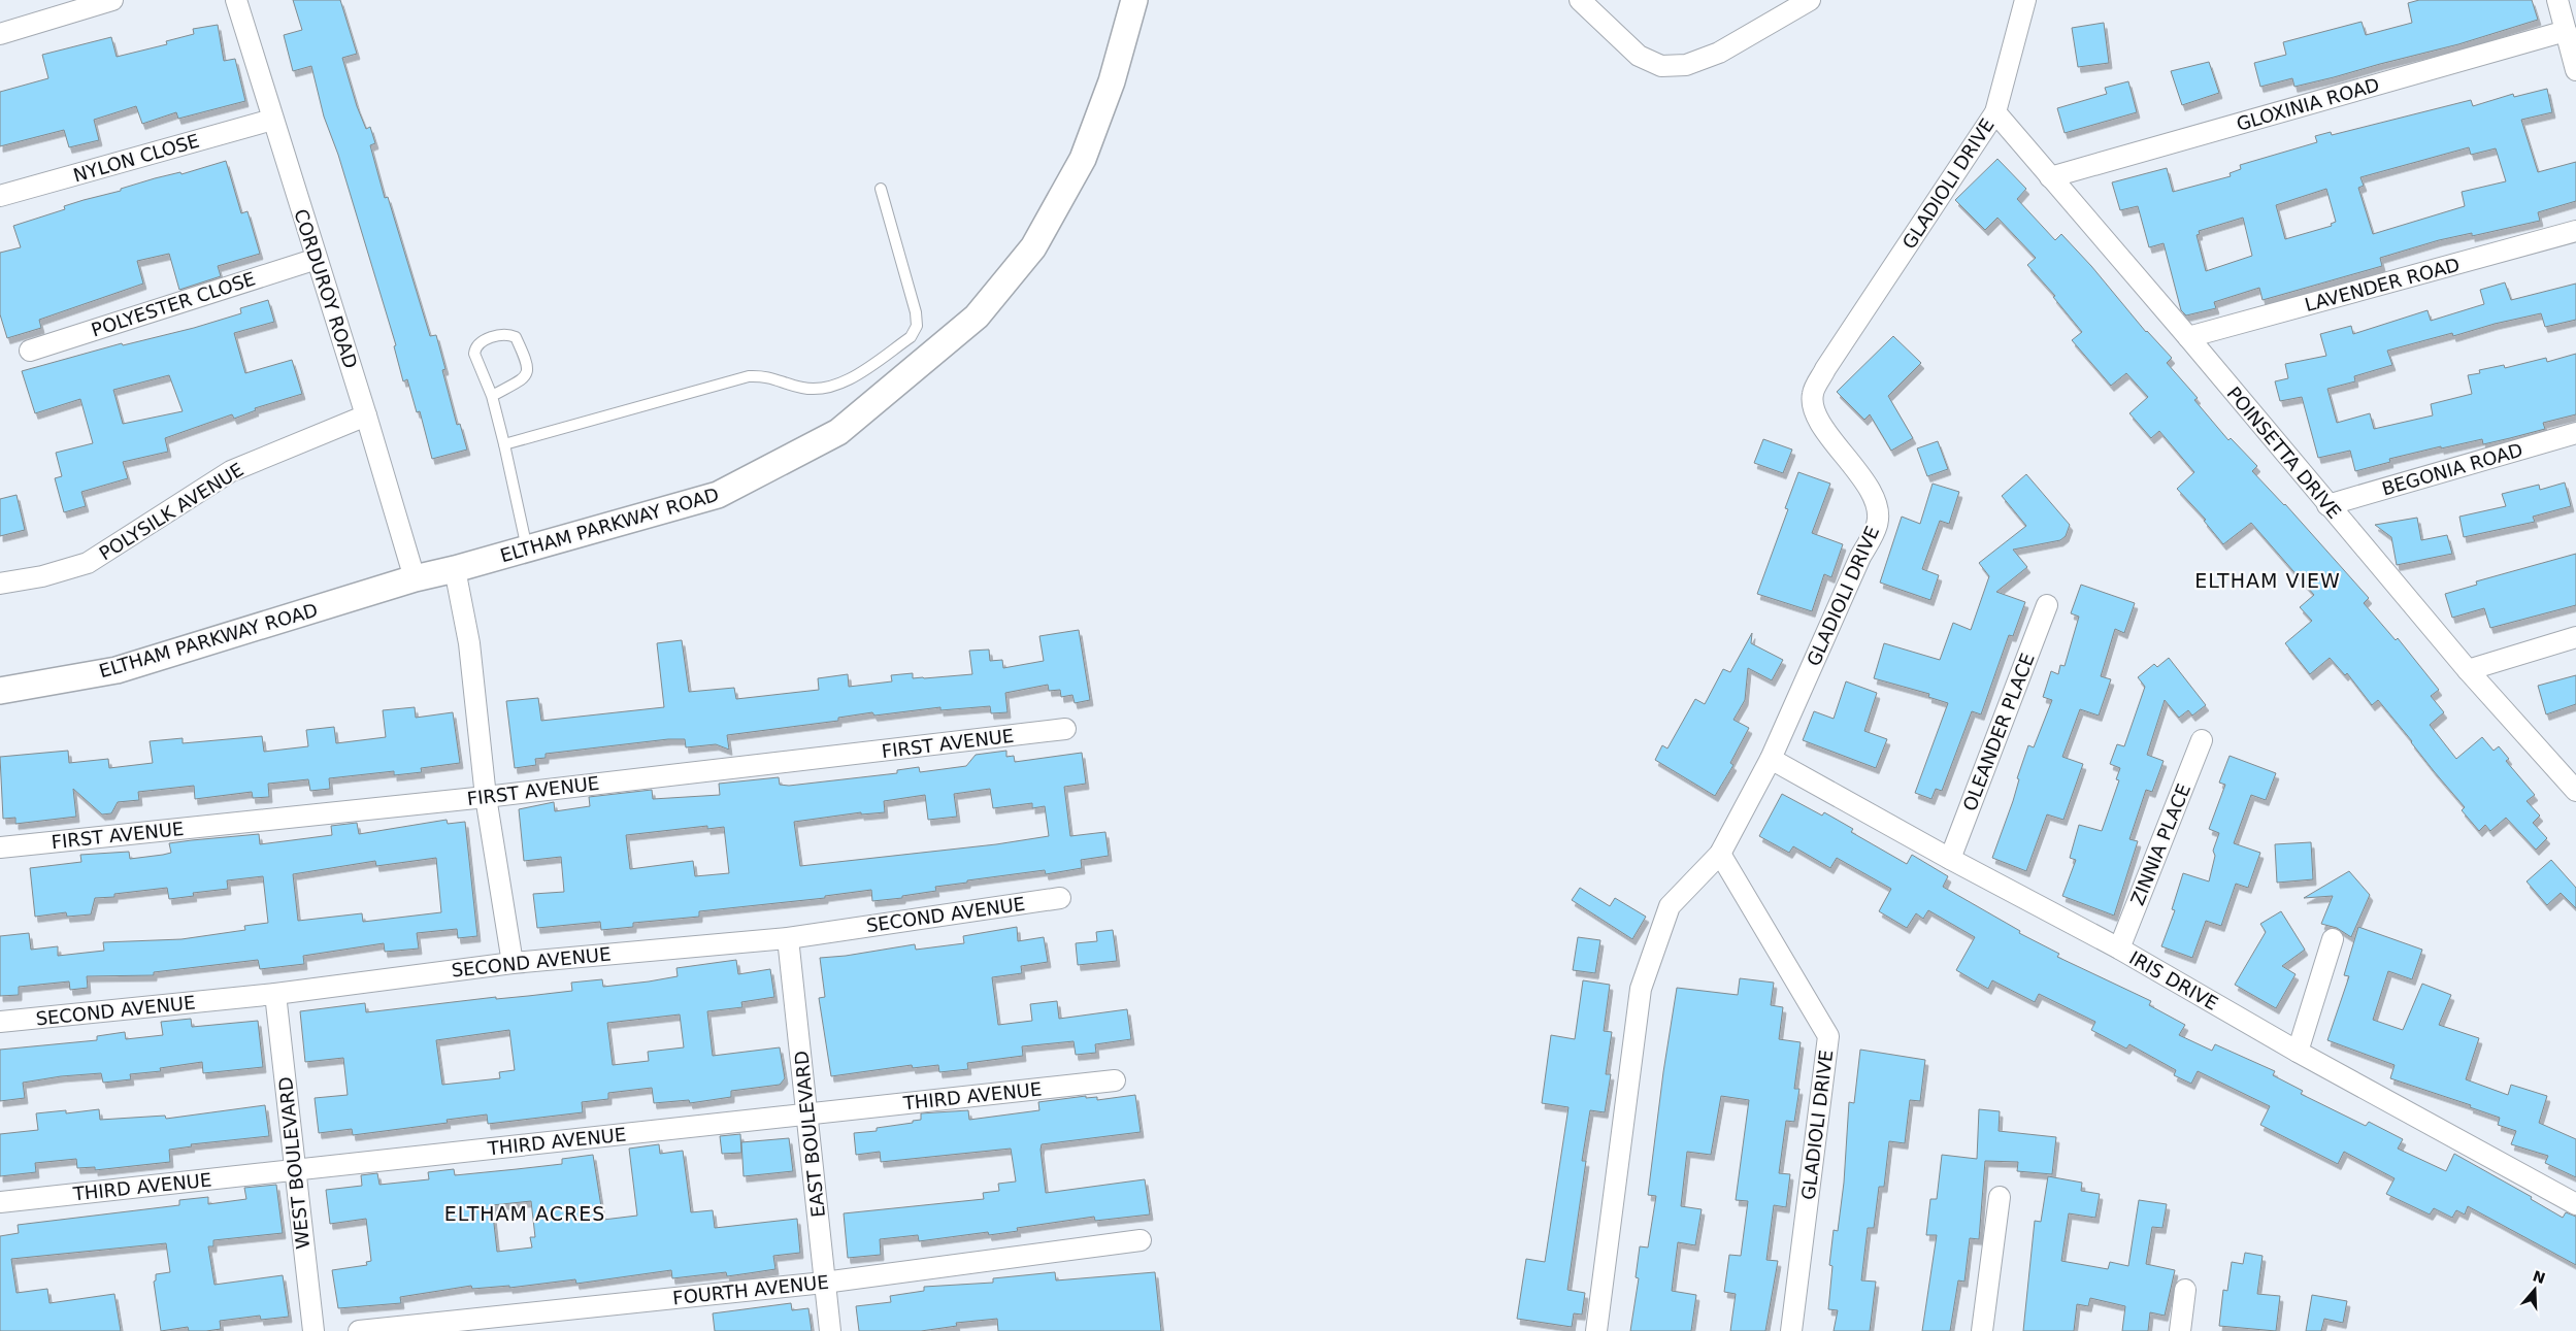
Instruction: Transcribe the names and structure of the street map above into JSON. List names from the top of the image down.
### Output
{
  "streets": {
    "street": [
      "GLOXINIA ROAD",
      "NYLON CLOSE",
      "GLADIOLI DRIVE",
      "LAVENDER ROAD",
      "CORDUROY ROAD",
      "POLYESTER CLOSE",
      "POINSETTA DRIVE",
      "BEGONIA ROAD",
      "POLYSILK AVENUE",
      "ELTHAM PARKWAY ROAD",
      "OLEANDER PLACE",
      "FIRST AVENUE",
      "ZINNIA PLACE",
      "SECOND AVENUE",
      "IRIS DRIVE",
      "THIRD AVENUE",
      "EAST BOULEVARD",
      "WEST BOULEVARD",
      "FOURTH AVENUE"
    ]
  },
  "crossings": [
    ["GLOXINIA ROAD", "POINSETTA DRIVE"],
    ["NYLON CLOSE", "CORDUROY ROAD"],
    ["GLADIOLI DRIVE", "POINSETTA DRIVE"],
    ["GLADIOLI DRIVE", "IRIS DRIVE"],
    ["LAVENDER ROAD", "POINSETTA DRIVE"],
    ["CORDUROY ROAD", "POLYESTER CLOSE"],
    ["CORDUROY ROAD", "POLYSILK AVENUE"],
    ["CORDUROY ROAD", "ELTHAM PARKWAY ROAD"],
    ["POINSETTA DRIVE", "BEGONIA ROAD"],
    ["OLEANDER PLACE", "IRIS DRIVE"],
    ["ZINNIA PLACE", "IRIS DRIVE"],
    ["SECOND AVENUE", "EAST BOULEVARD"],
    ["SECOND AVENUE", "WEST BOULEVARD"],
    ["THIRD AVENUE", "EAST BOULEVARD"],
    ["THIRD AVENUE", "WEST BOULEVARD"],
    ["EAST BOULEVARD", "FOURTH AVENUE"]
  ],
  "districts": ["ELTHAM VIEW", "ELTHAM ACRES"],
  "north": "top"
}
